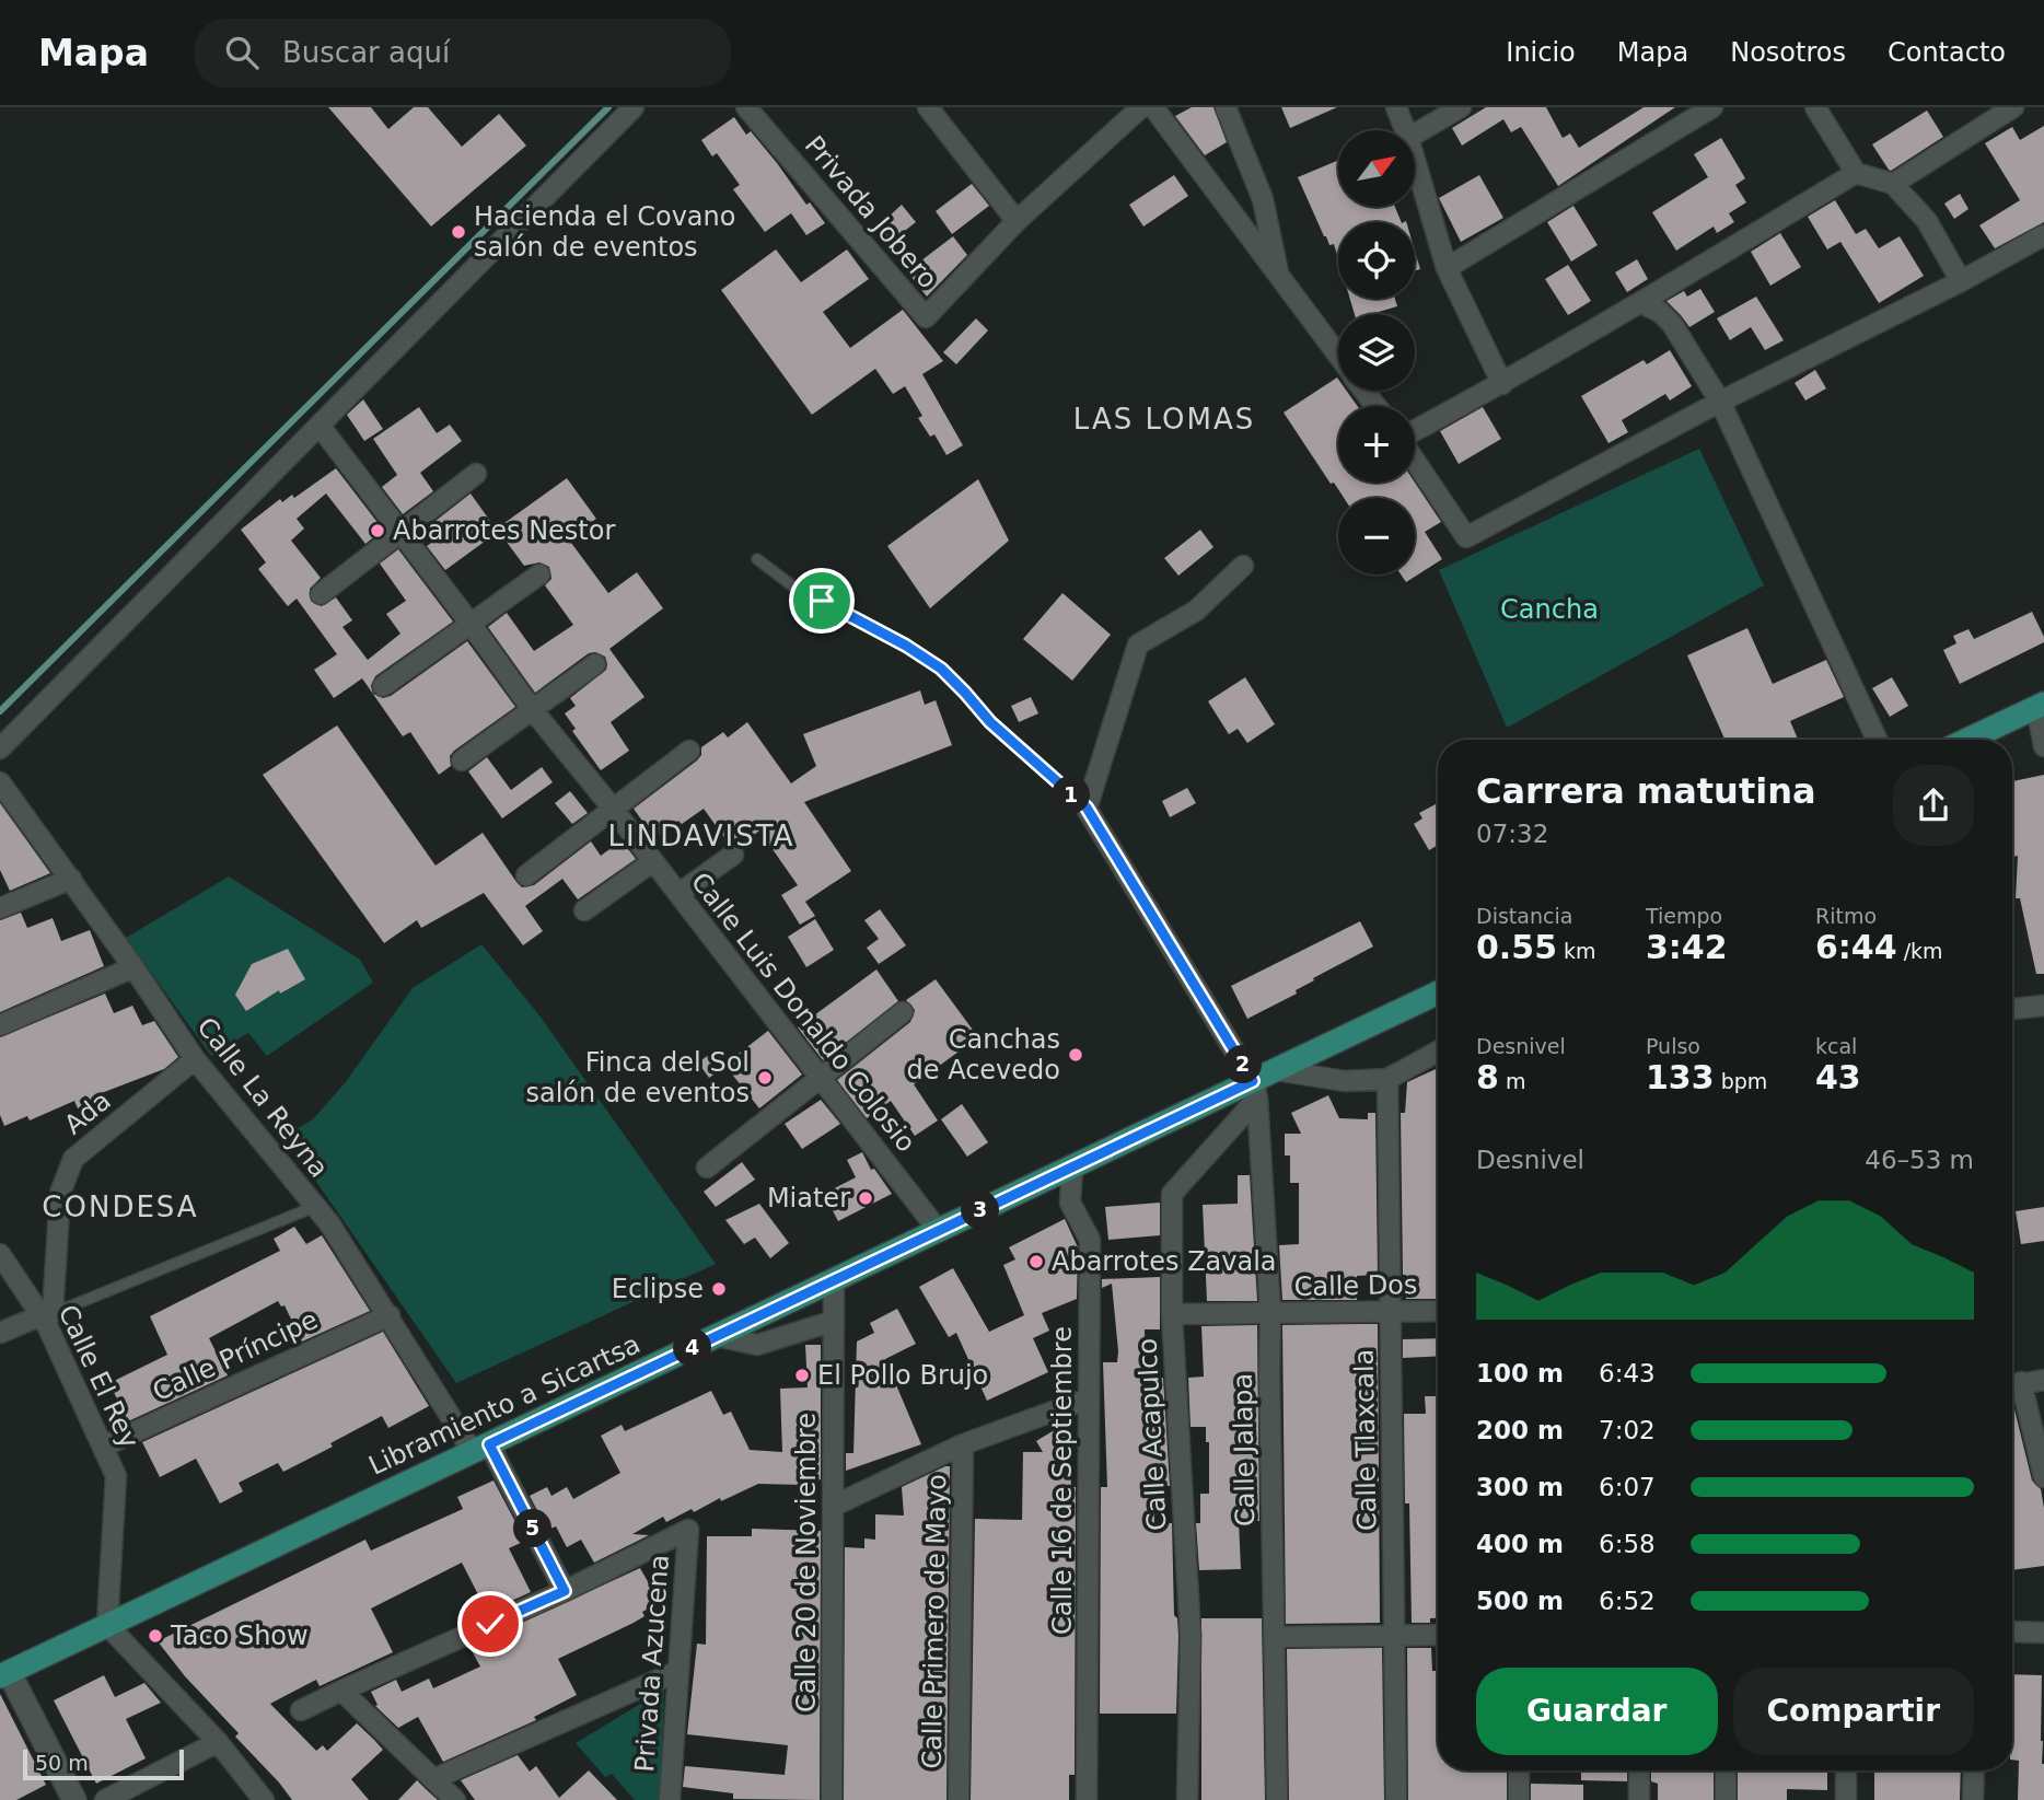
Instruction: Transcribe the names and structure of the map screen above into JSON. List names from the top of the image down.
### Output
{
  "streets": {
    "main road": ["Libramiento a Sicartsa"],
    "street": [
      "Privada Jobero",
      "Calle Luis Donaldo Colosio",
      "Calle La Reyna",
      "Ada",
      "Calle Dos",
      "Calle Príncipe",
      "Calle El Rey",
      "Calle Acapulco",
      "Calle Tlaxcala",
      "Calle Jalapa",
      "Calle 16 de Septiembre",
      "Calle 20 de Noviembre",
      "Calle Primero de Mayo",
      "Privada Azucena"
    ]
  },
  "crossings": [
    ["Calle Luis Donaldo Colosio", "Libramiento a Sicartsa"],
    ["Calle La Reyna", "Ada"],
    ["Calle La Reyna", "Calle Príncipe"],
    ["Calle La Reyna", "Libramiento a Sicartsa"],
    ["Calle La Reyna", "Privada Azucena"],
    ["Ada", "Calle El Rey"],
    ["Calle Dos", "Calle Acapulco"],
    ["Calle Dos", "Calle Tlaxcala"],
    ["Calle Dos", "Calle Jalapa"],
    ["Calle Príncipe", "Calle El Rey"],
    ["Calle El Rey", "Libramiento a Sicartsa"],
    ["Libramiento a Sicartsa", "Calle Acapulco"],
    ["Libramiento a Sicartsa", "Calle Jalapa"],
    ["Libramiento a Sicartsa", "Calle 16 de Septiembre"],
    ["Libramiento a Sicartsa", "Calle 20 de Noviembre"],
    ["Calle Acapulco", "Calle Jalapa"]
  ],
  "districts": ["LAS LOMAS", "LINDAVISTA", "CONDESA"],
  "parks": ["Cancha"],
  "places": [
    "Hacienda el Covano salón de eventos",
    "Abarrotes Nestor",
    "Canchas de Acevedo",
    "Finca del Sol salón de eventos",
    "Miater",
    "Abarrotes Zavala",
    "Eclipse",
    "El Pollo Brujo",
    "Taco Show"
  ],
  "scale_bar": "50 m",
  "north": "top right",
  "page": {
    "header": "Mapa",
    "search": "Buscar aquí",
    "nav": [
      "Inicio",
      "Mapa",
      "Nosotros",
      "Contacto"
    ],
    "map_buttons": ["+", "−"],
    "heading": ["Carrera matutina", "07:32"],
    "pins": [
      "1",
      "2",
      "3",
      "4",
      "5"
    ],
    "stats": [
      ["Distancia", "0.55 km"],
      ["Tiempo", "3:42"],
      ["Ritmo", "6:44 /km"],
      ["Desnivel", "8 m"],
      ["Pulso", "133 bpm"],
      ["kcal", "43"]
    ],
    "chart": ["Desnivel", "46–53 m"],
    "list": [
      {
        "name": "100 m",
        "note": "6:43"
      },
      {
        "name": "200 m",
        "note": "7:02"
      },
      {
        "name": "300 m",
        "note": "6:07"
      },
      {
        "name": "400 m",
        "note": "6:58"
      },
      {
        "name": "500 m",
        "note": "6:52"
      }
    ],
    "buttons": ["Guardar", "Compartir"],
    "scale": "50 m"
  }
}
